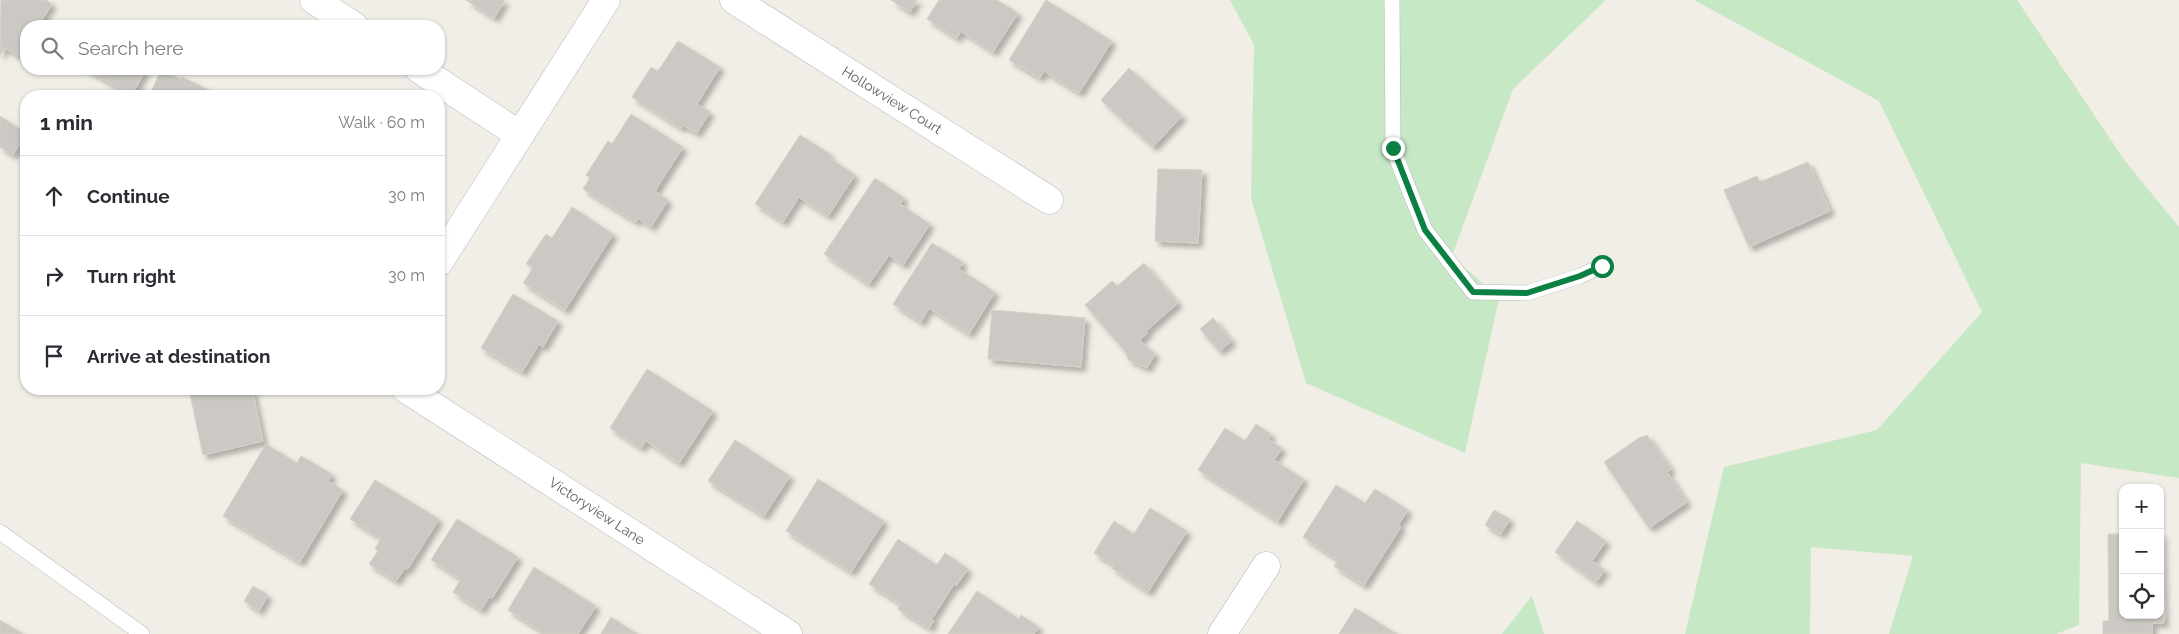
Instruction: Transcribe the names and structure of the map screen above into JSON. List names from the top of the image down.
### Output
{
  "streets": {
    "street": ["Hollowview Court", "Victoryview Lane"]
  },
  "page": {
    "search": "Search here",
    "heading": ["1 min", "Walk · 60 m"],
    "list": [
      ["Continue", "30 m"],
      ["Turn right", "30 m"],
      "Arrive at destination"
    ],
    "map_buttons": ["+", "−"]
  }
}
